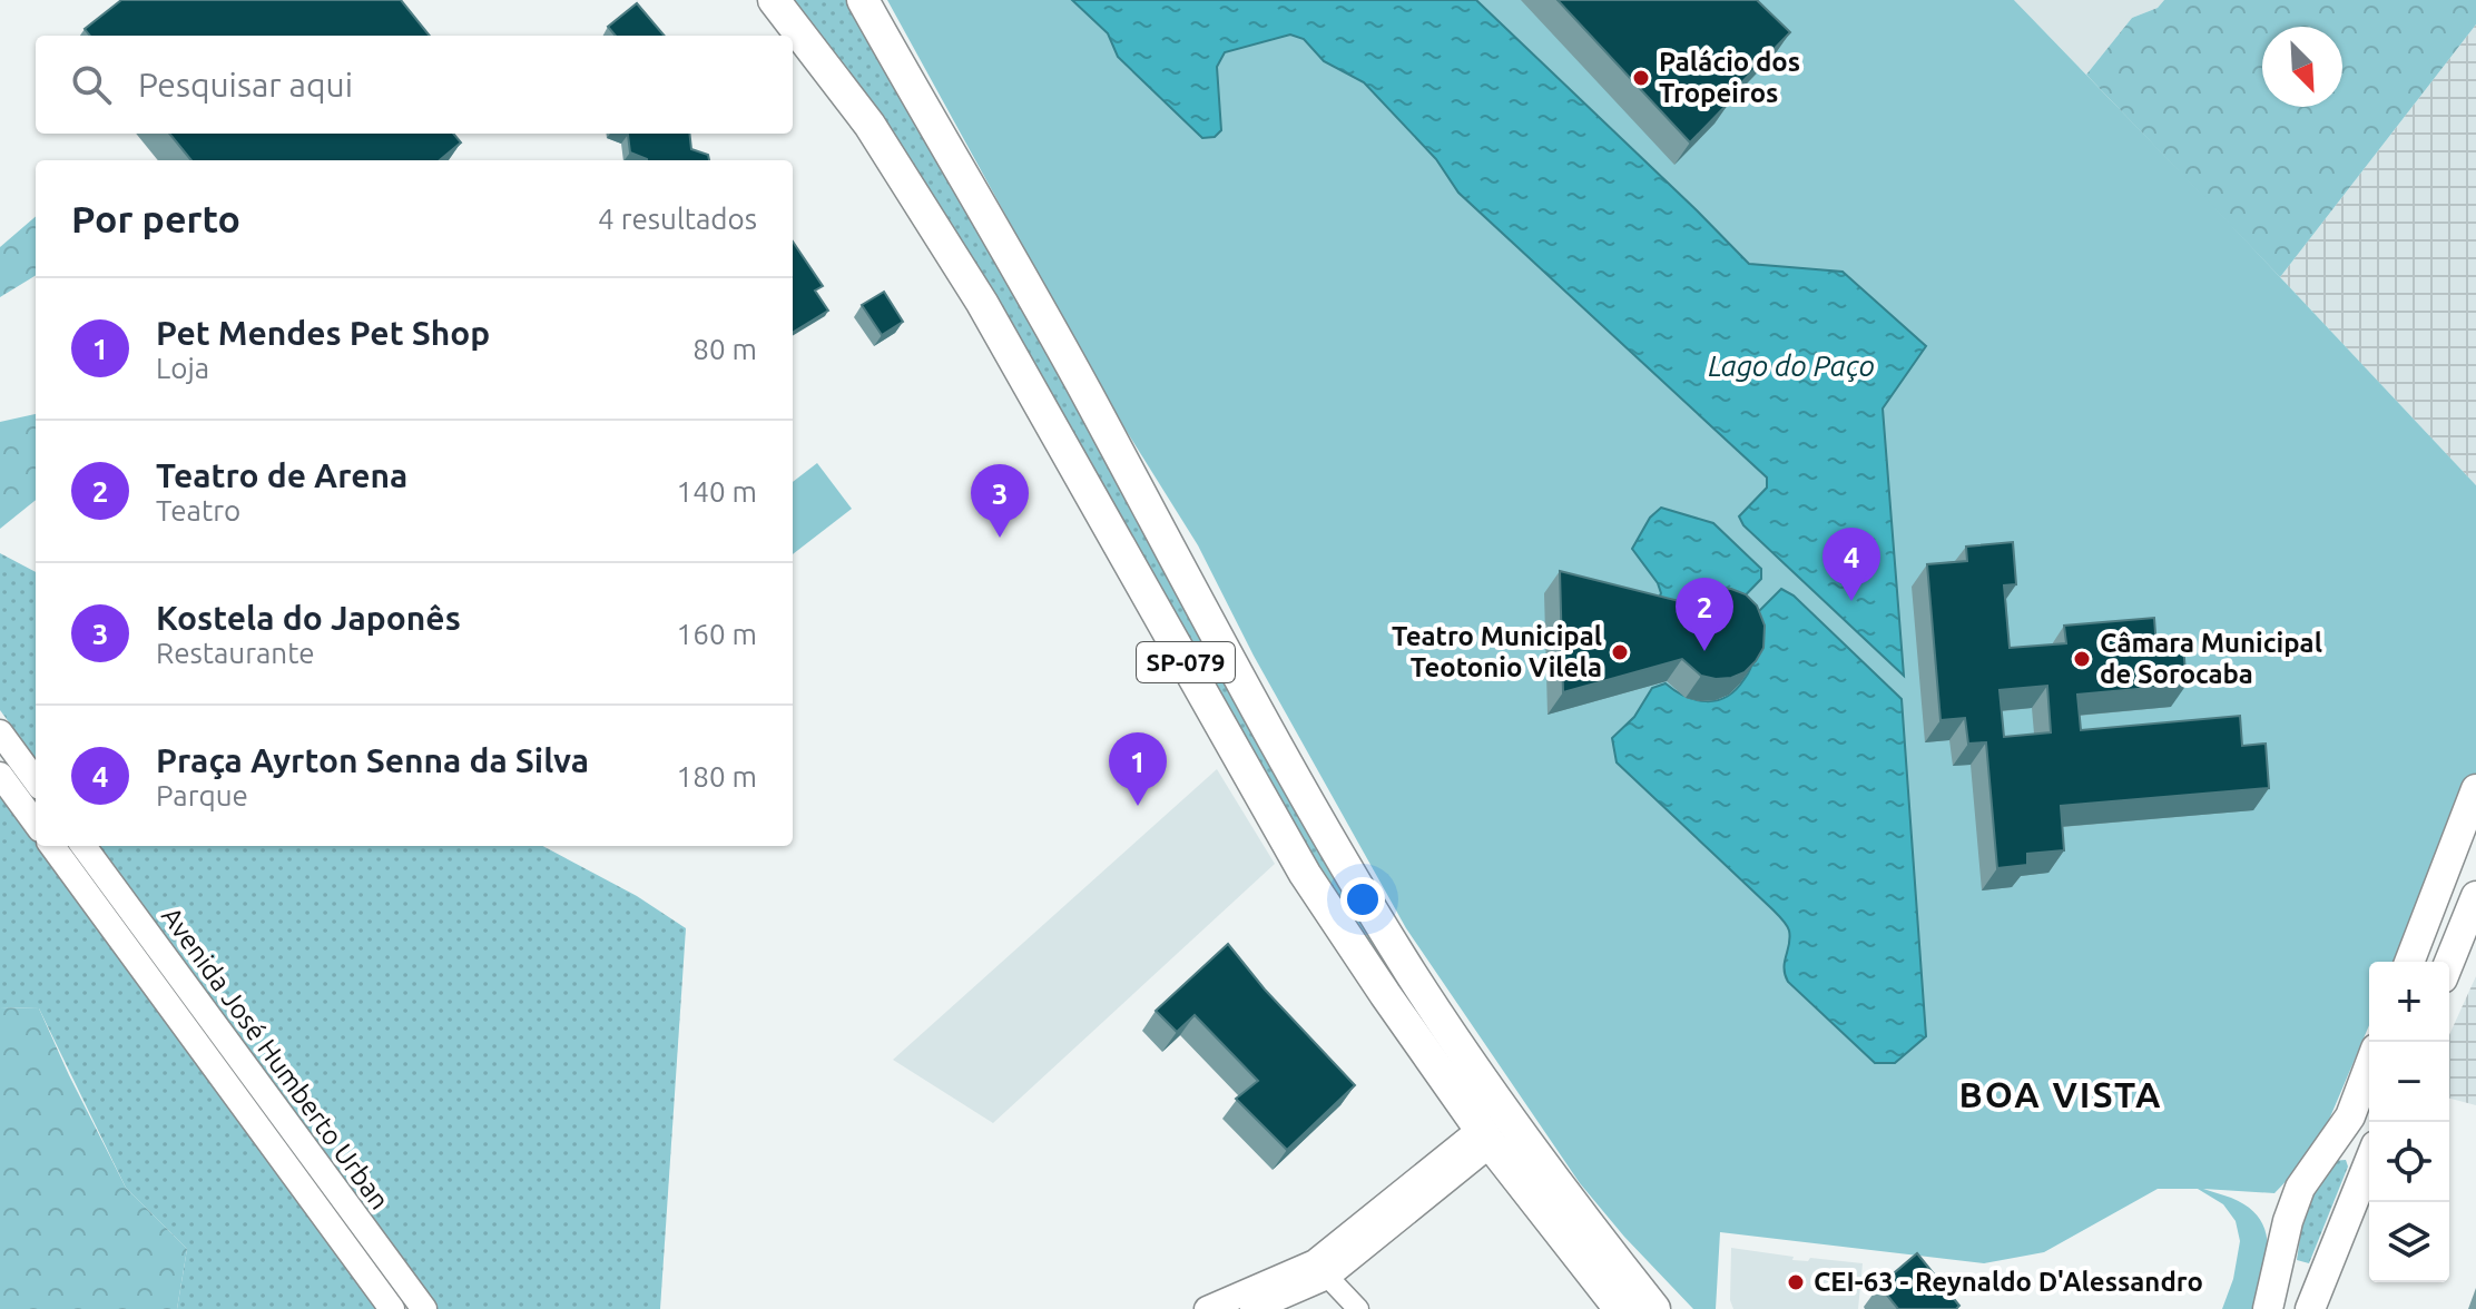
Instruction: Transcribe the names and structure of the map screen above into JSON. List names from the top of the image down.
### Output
{
  "streets": {
    "main road": ["SP-079"],
    "street": ["Avenida José Humberto Urban"]
  },
  "districts": ["BOA VISTA"],
  "water": ["Lago do Paço"],
  "places": [
    "Palácio dos Tropeiros",
    "Teatro Municipal Teotonio Vilela",
    "Câmara Municipal de Sorocaba",
    "CEI-63 - Reynaldo D'Alessandro"
  ],
  "north": "bottom right",
  "page": {
    "search": "Pesquisar aqui",
    "heading": ["Por perto", "4 resultados"],
    "list": [
      {
        "mark": "1",
        "name": "Pet Mendes Pet Shop",
        "note": "Loja",
        "value": "80 m"
      },
      {
        "mark": "2",
        "name": "Teatro de Arena",
        "note": "Teatro",
        "value": "140 m"
      },
      {
        "mark": "3",
        "name": "Kostela do Japonês",
        "note": "Restaurante",
        "value": "160 m"
      },
      {
        "mark": "4",
        "name": "Praça Ayrton Senna da Silva",
        "note": "Parque",
        "value": "180 m"
      }
    ],
    "pins": [
      "3",
      "4",
      "2",
      "1"
    ],
    "map_buttons": ["+", "−"]
  }
}
